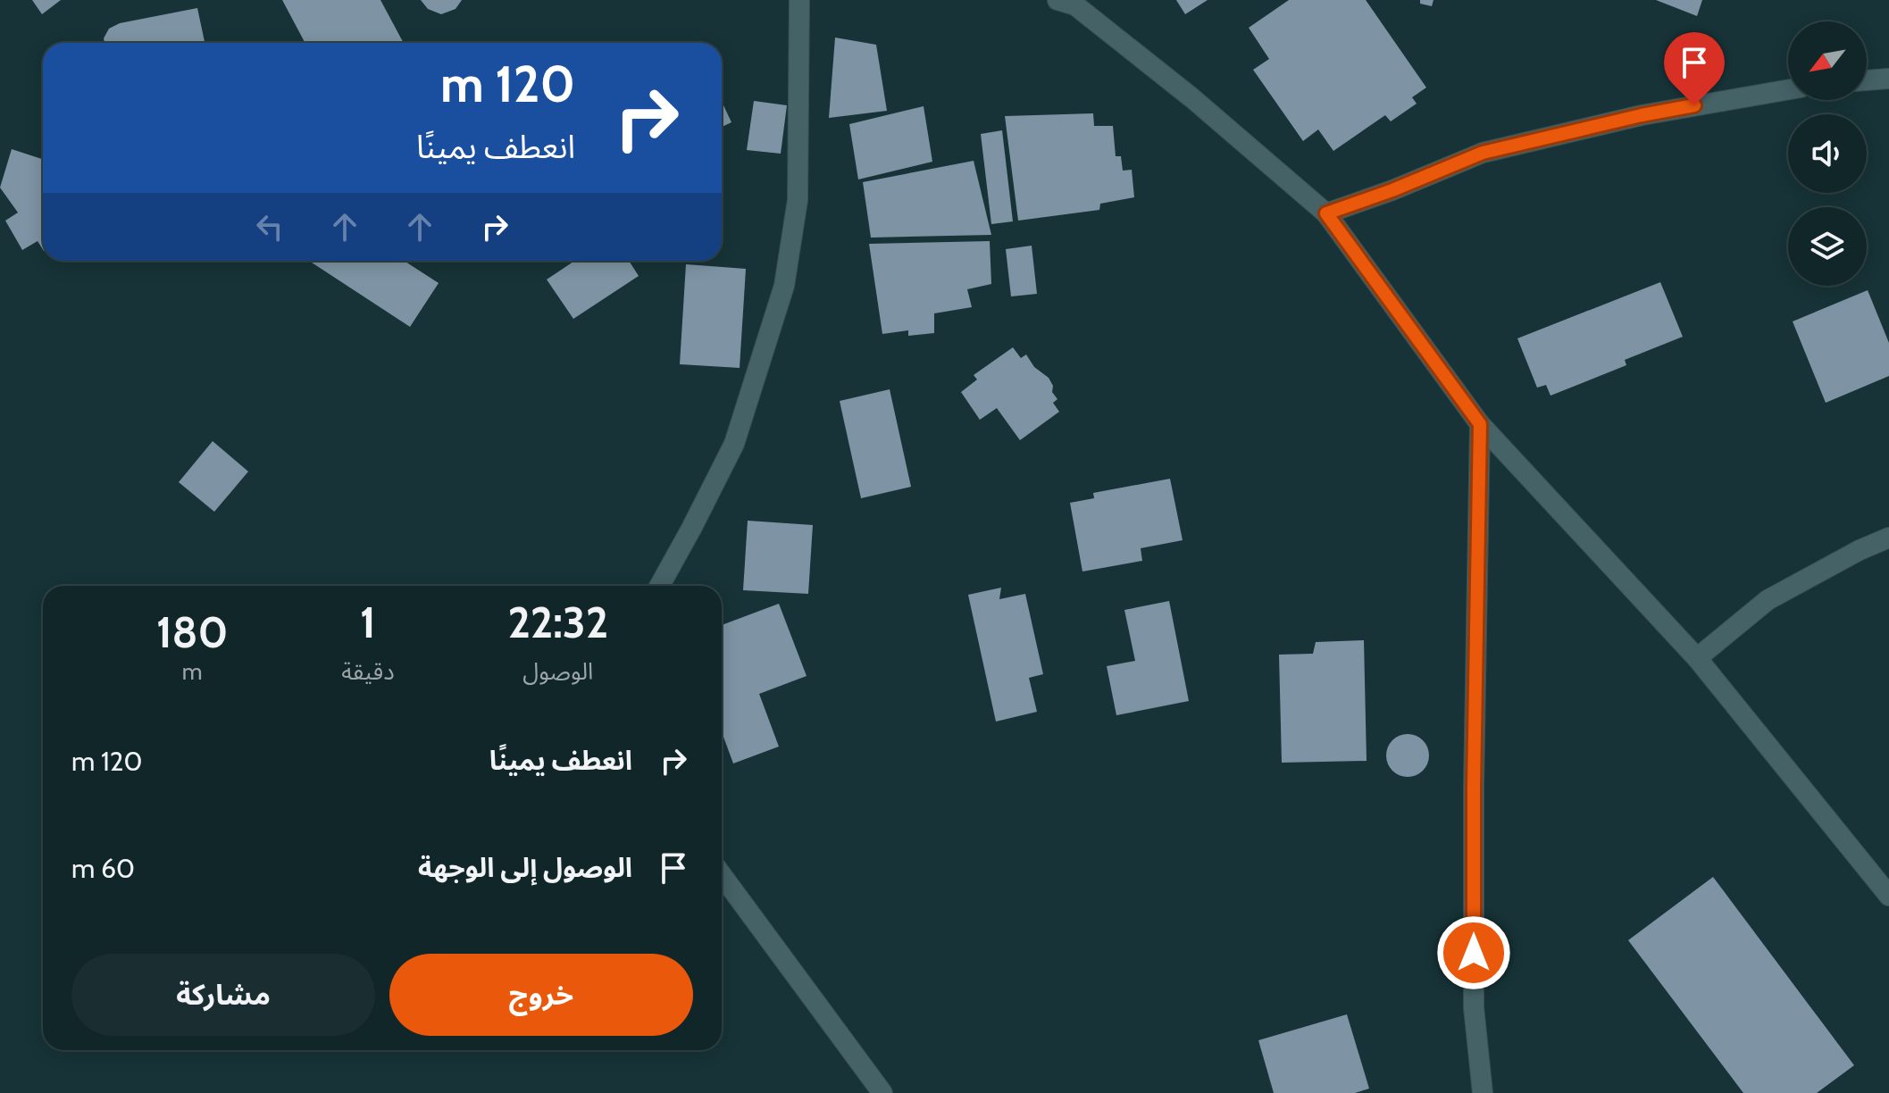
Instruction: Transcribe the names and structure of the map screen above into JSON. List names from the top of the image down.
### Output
{
  "north": "bottom left",
  "page": {
    "turn": ["120 m", "انعطف يمينًا"],
    "eta": [
      "22:32",
      "الوصول",
      "1",
      "دقيقة",
      "180",
      "m"
    ],
    "list": [
      {
        "name": "انعطف يمينًا",
        "value": "120 m"
      },
      {
        "name": "الوصول إلى الوجهة",
        "value": "60 m"
      }
    ],
    "buttons": ["خروج", "مشاركة"]
  }
}
